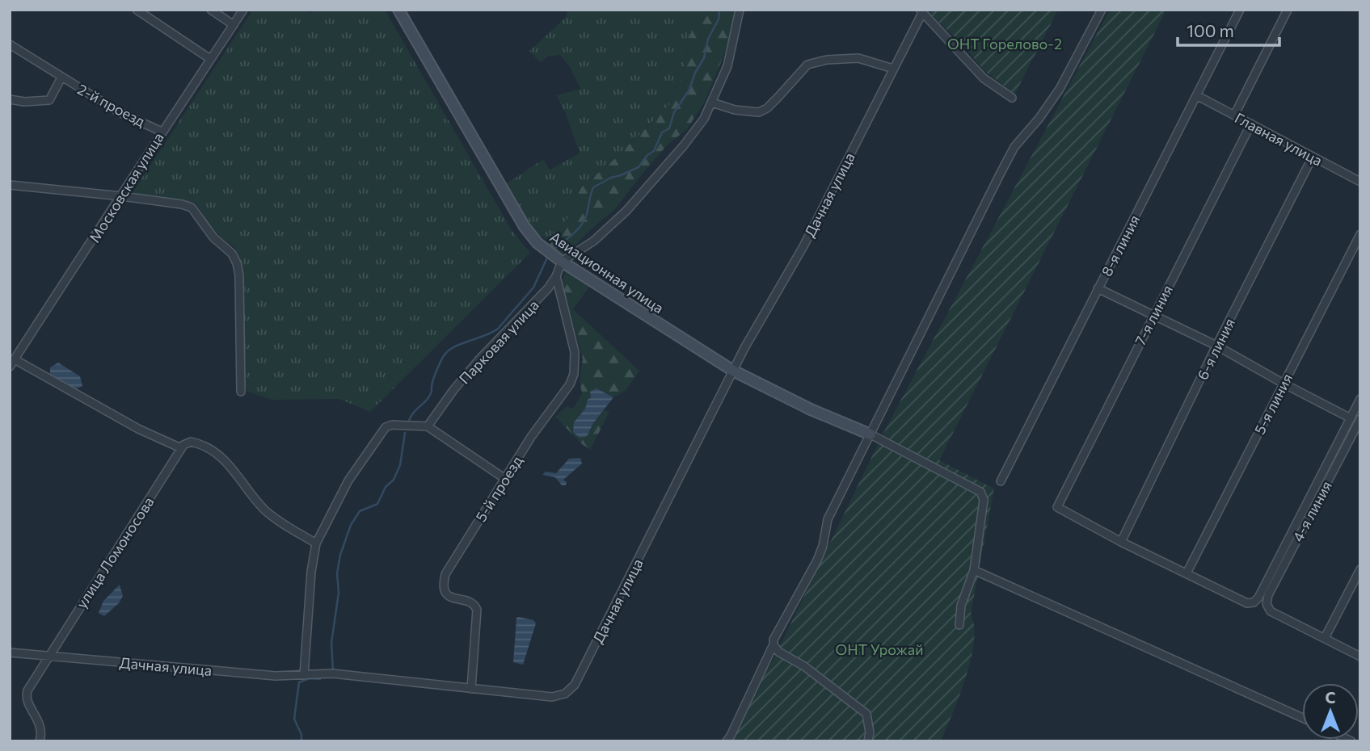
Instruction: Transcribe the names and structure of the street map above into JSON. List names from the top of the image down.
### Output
{
  "streets": {
    "street": [
      "2-й проезд",
      "Главная улица",
      "Московская улица",
      "Дачная улица",
      "8-я линия",
      "Авиационная улица",
      "7-я линия",
      "Парковая улица",
      "6-я линия",
      "5-я линия",
      "5-й проезд",
      "4-я линия",
      "улица Ломоносова"
    ]
  },
  "crossings": [
    ["2-й проезд", "Московская улица"],
    ["Главная улица", "8-я линия"],
    ["Главная улица", "7-я линия"],
    ["Главная улица", "6-я линия"],
    ["Дачная улица", "Авиационная улица"],
    ["Дачная улица", "5-й проезд"],
    ["Дачная улица", "улица Ломоносова"],
    ["Авиационная улица", "Парковая улица"],
    ["7-я линия", "6-я линия"],
    ["Парковая улица", "5-й проезд"]
  ],
  "parks": ["ОНТ Горелово-2", "ОНТ Урожай"],
  "scale_bar": "100 m",
  "north": "top"
}
